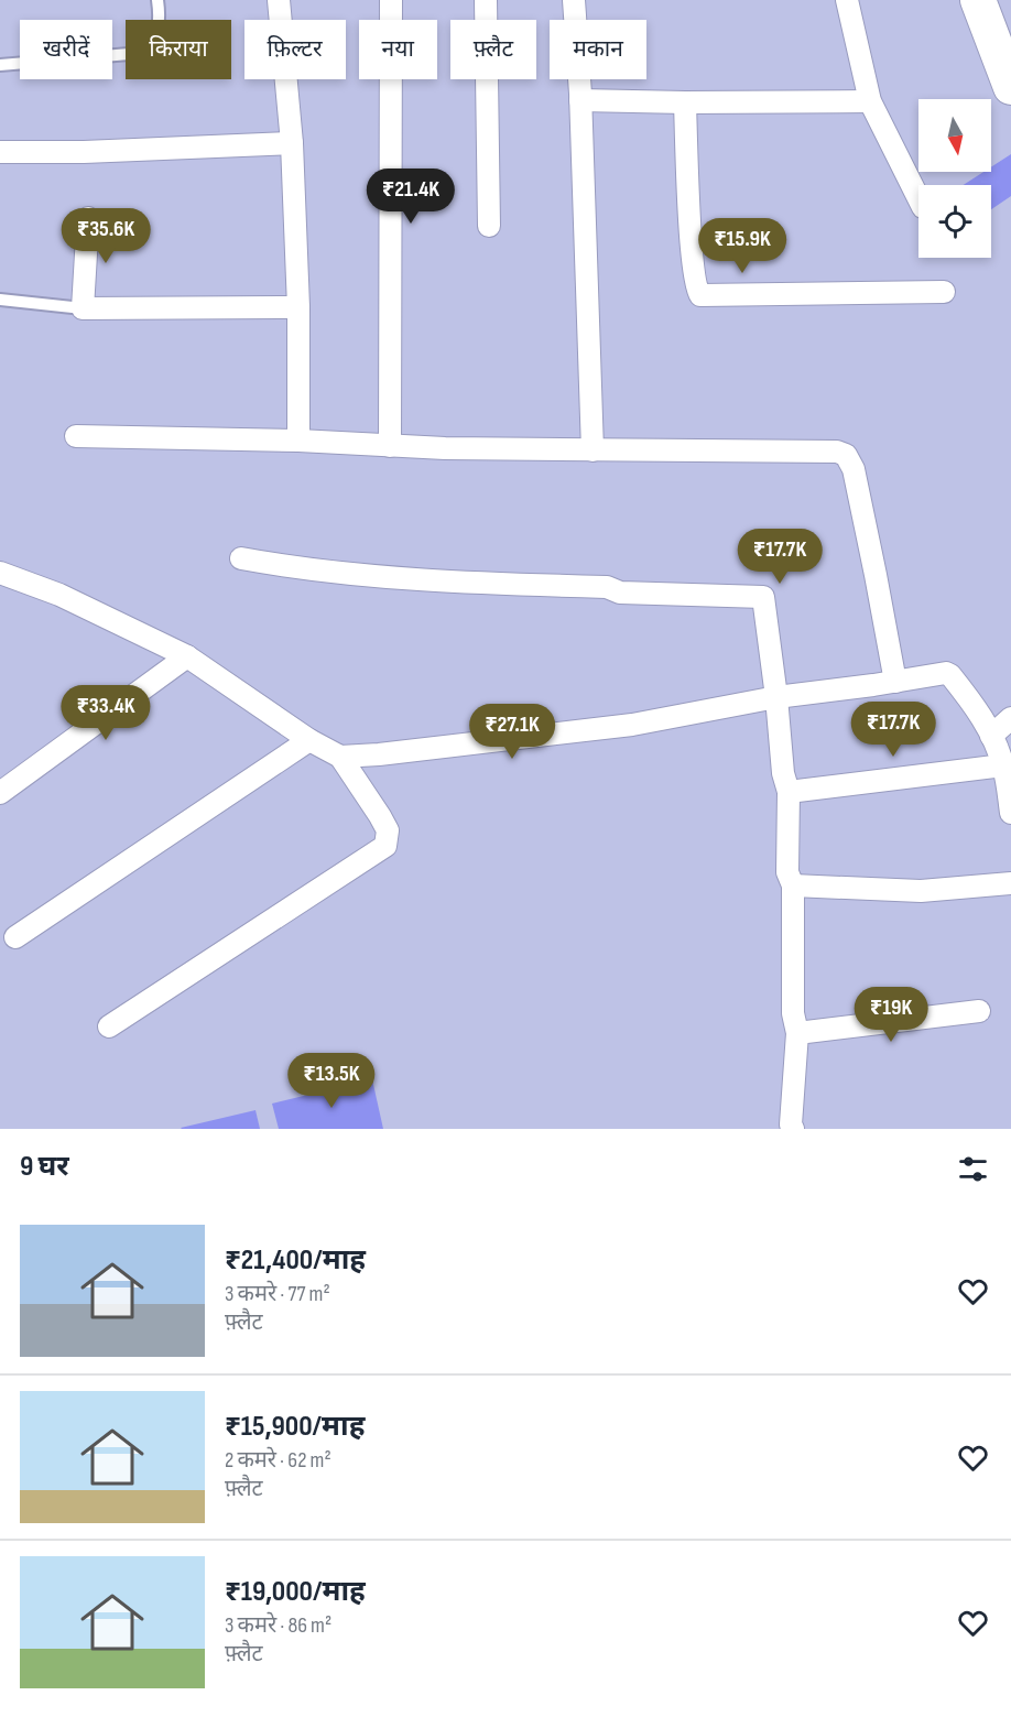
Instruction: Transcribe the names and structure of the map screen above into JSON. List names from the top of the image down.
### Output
{
  "north": "bottom",
  "page": {
    "chip": [
      "खरीदें",
      "किराया",
      "फ़िल्टर",
      "नया",
      "फ़्लैट",
      "मकान"
    ],
    "price": [
      "₹21.4K",
      "₹35.6K",
      "₹15.9K",
      "₹17.7K",
      "₹33.4K",
      "₹17.7K",
      "₹27.1K",
      "₹19K",
      "₹13.5K"
    ],
    "heading": "9 घर",
    "list": [
      {
        "name": "₹21,400/माह",
        "note": "3 कमरे · 77 m² · फ़्लैट"
      },
      {
        "name": "₹15,900/माह",
        "note": "2 कमरे · 62 m² · फ़्लैट"
      },
      {
        "name": "₹19,000/माह",
        "note": "3 कमरे · 86 m² · फ़्लैट"
      }
    ]
  }
}
